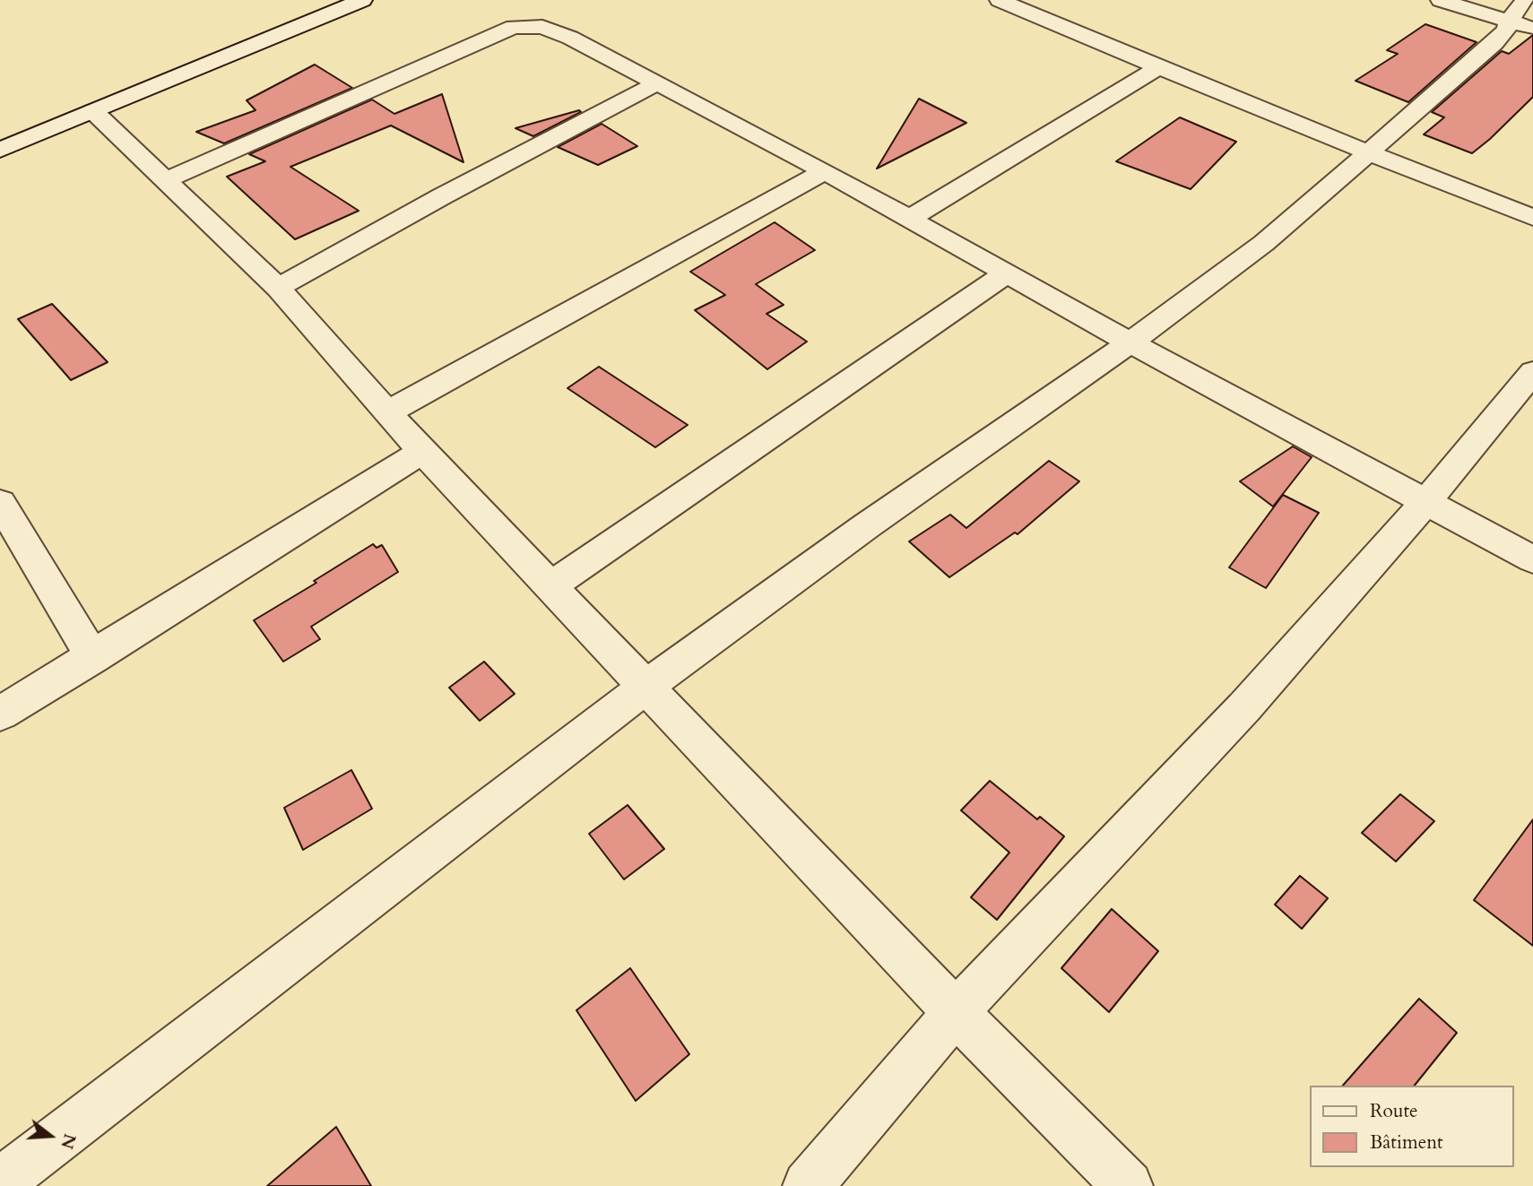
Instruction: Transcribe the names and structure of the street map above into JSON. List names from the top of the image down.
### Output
{
  "legend": ["Route", "Bâtiment"],
  "north": "right"
}
